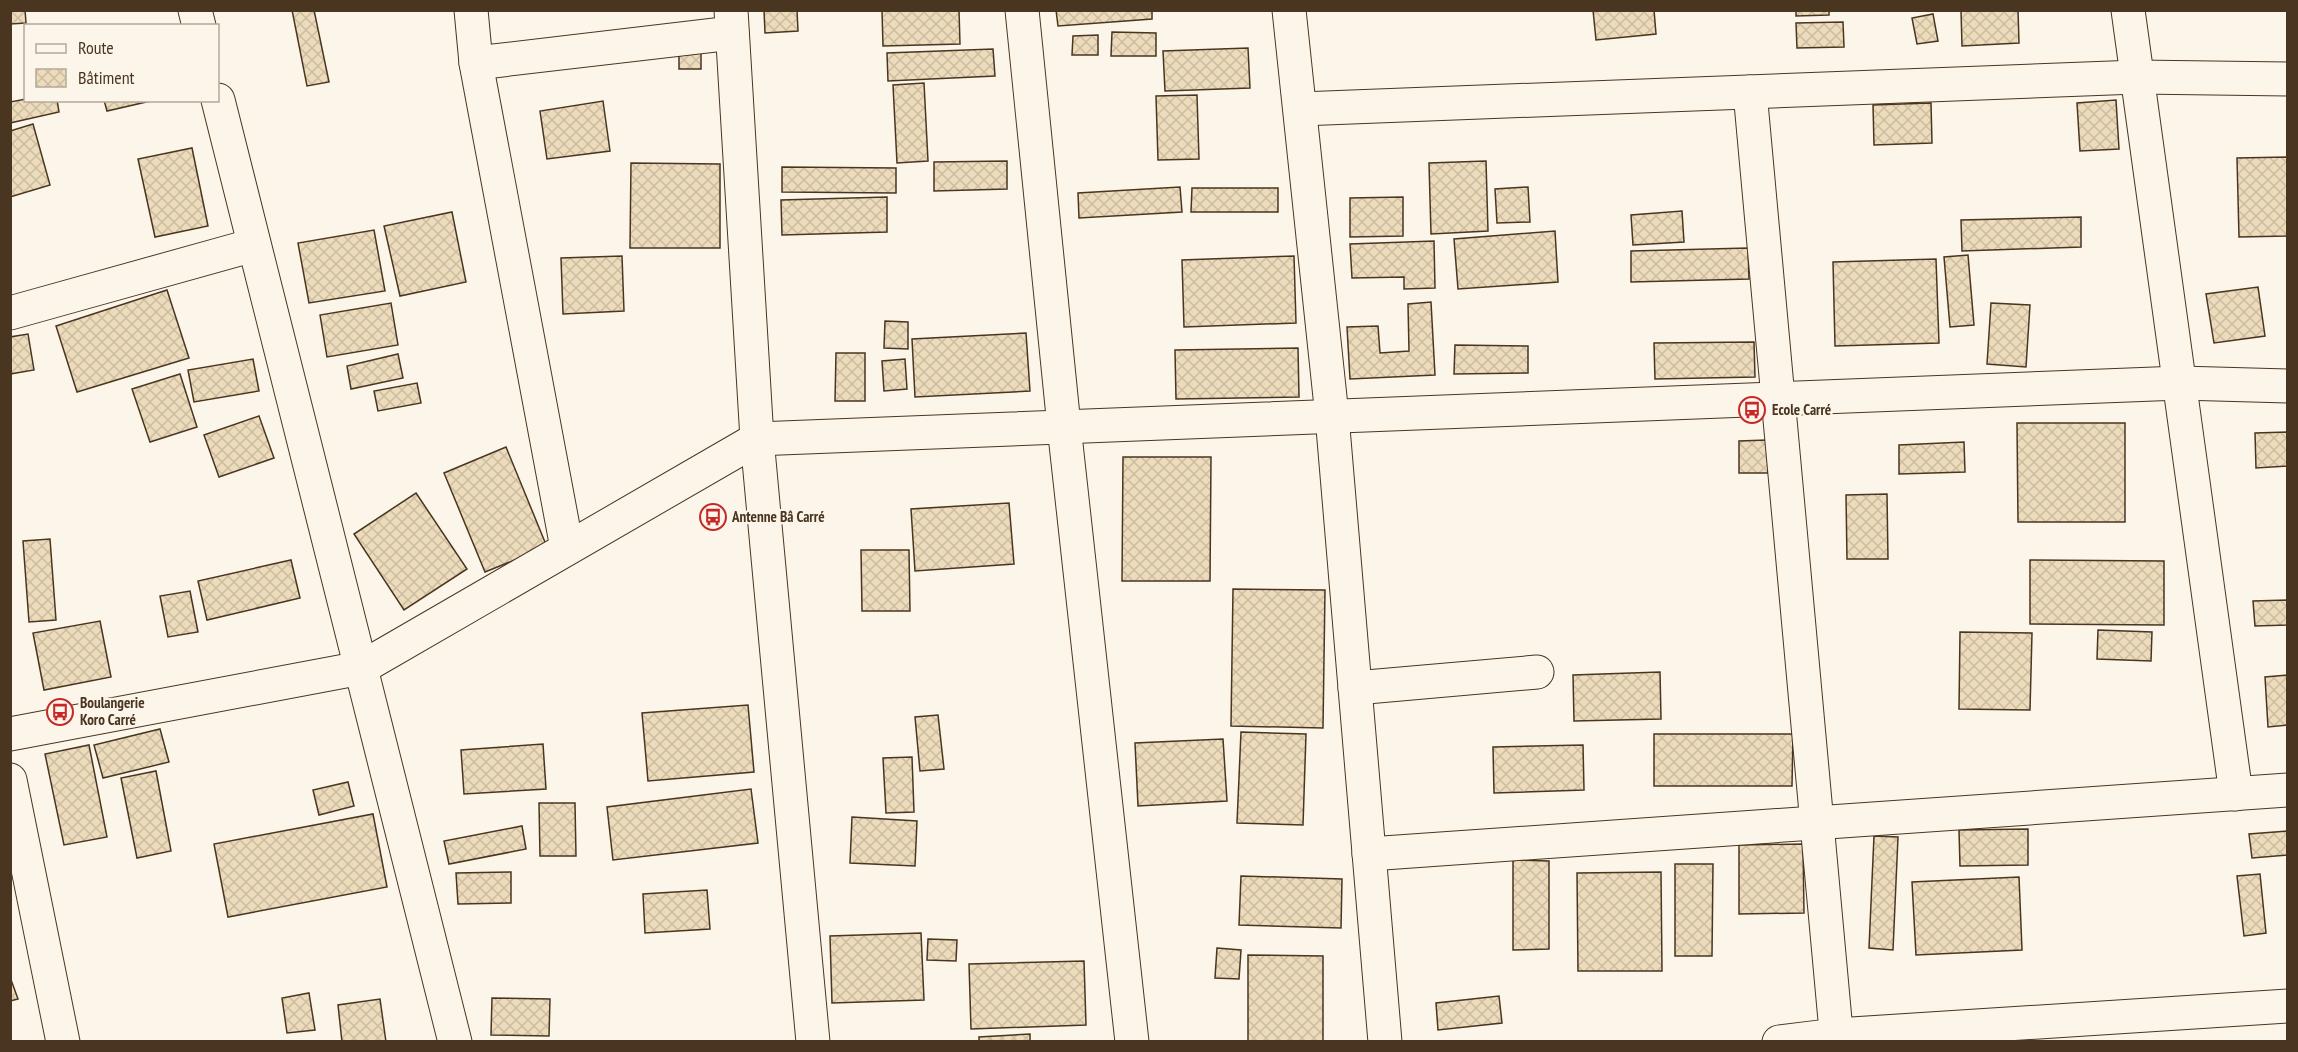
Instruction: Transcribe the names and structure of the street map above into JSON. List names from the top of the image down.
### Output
{
  "places": {
    "bus stop": ["Ecole Carré", "Antenne Bâ Carré", "Boulangerie Koro Carré"]
  },
  "legend": ["Route", "Bâtiment"]
}
